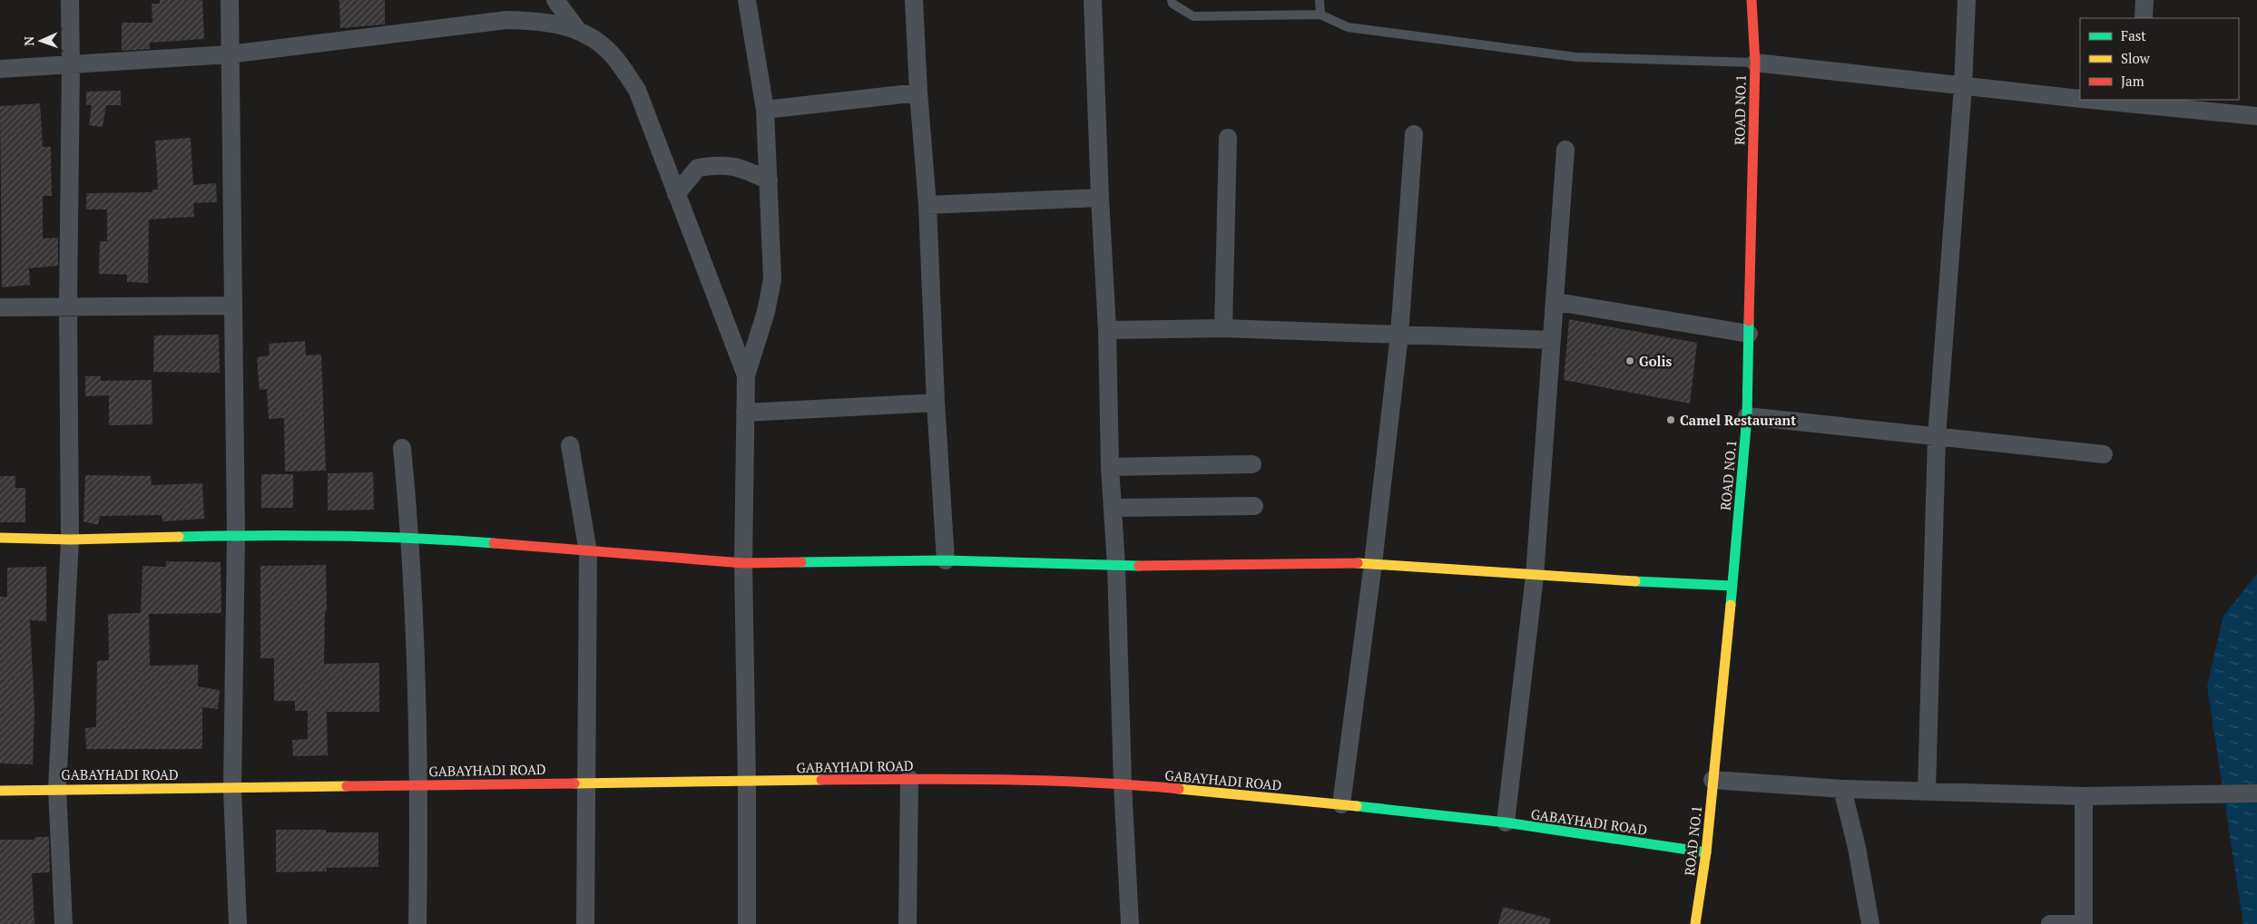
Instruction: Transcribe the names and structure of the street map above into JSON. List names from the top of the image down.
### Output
{
  "streets": {
    "main road": ["ROAD NO.1", "GABAYHADI ROAD"]
  },
  "crossings": [
    ["ROAD NO.1", "GABAYHADI ROAD"]
  ],
  "places": ["Golis", "Camel Restaurant"],
  "legend": ["Fast", "Slow", "Jam"],
  "north": "left"
}
